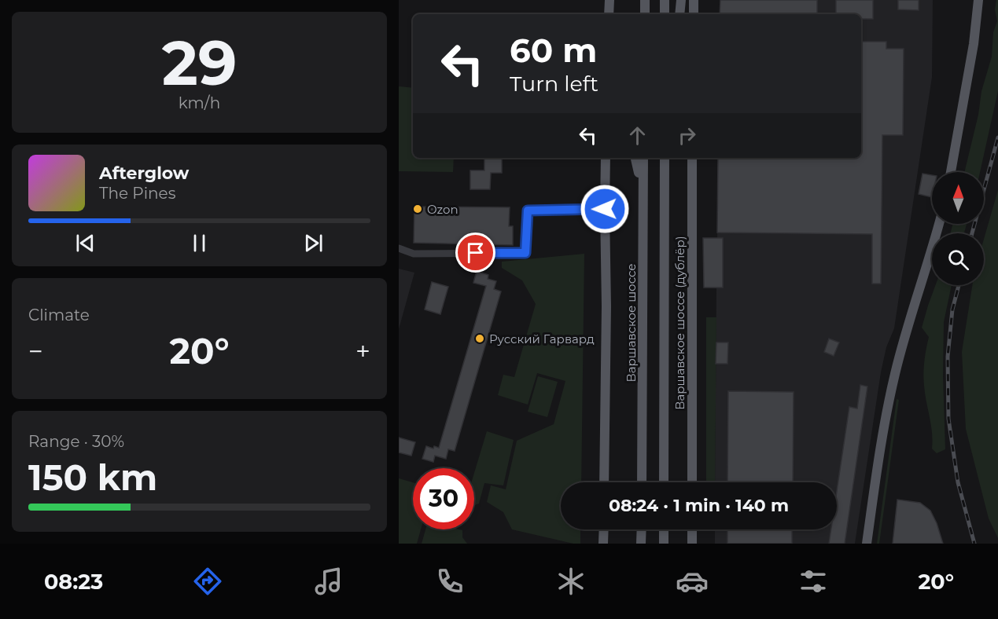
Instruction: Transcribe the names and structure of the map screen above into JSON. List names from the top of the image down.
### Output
{
  "streets": {
    "main road": ["Варшавское шоссе", "Варшавское шоссе (дублёр)"]
  },
  "places": ["Ozon", "Русский Гарвард"],
  "north": "top",
  "page": {
    "tile": [
      ["29", "km/h"],
      "Climate",
      ["Range · 30%", "150 km"]
    ],
    "turn": ["60 m", "Turn left"],
    "song": ["Afterglow", "The Pines"],
    "heat": ["−", "20°", "+"],
    "limit": "30",
    "trip": "08:24 · 1 min · 140 m",
    "tabs": ["08:23", "20°"]
  }
}
